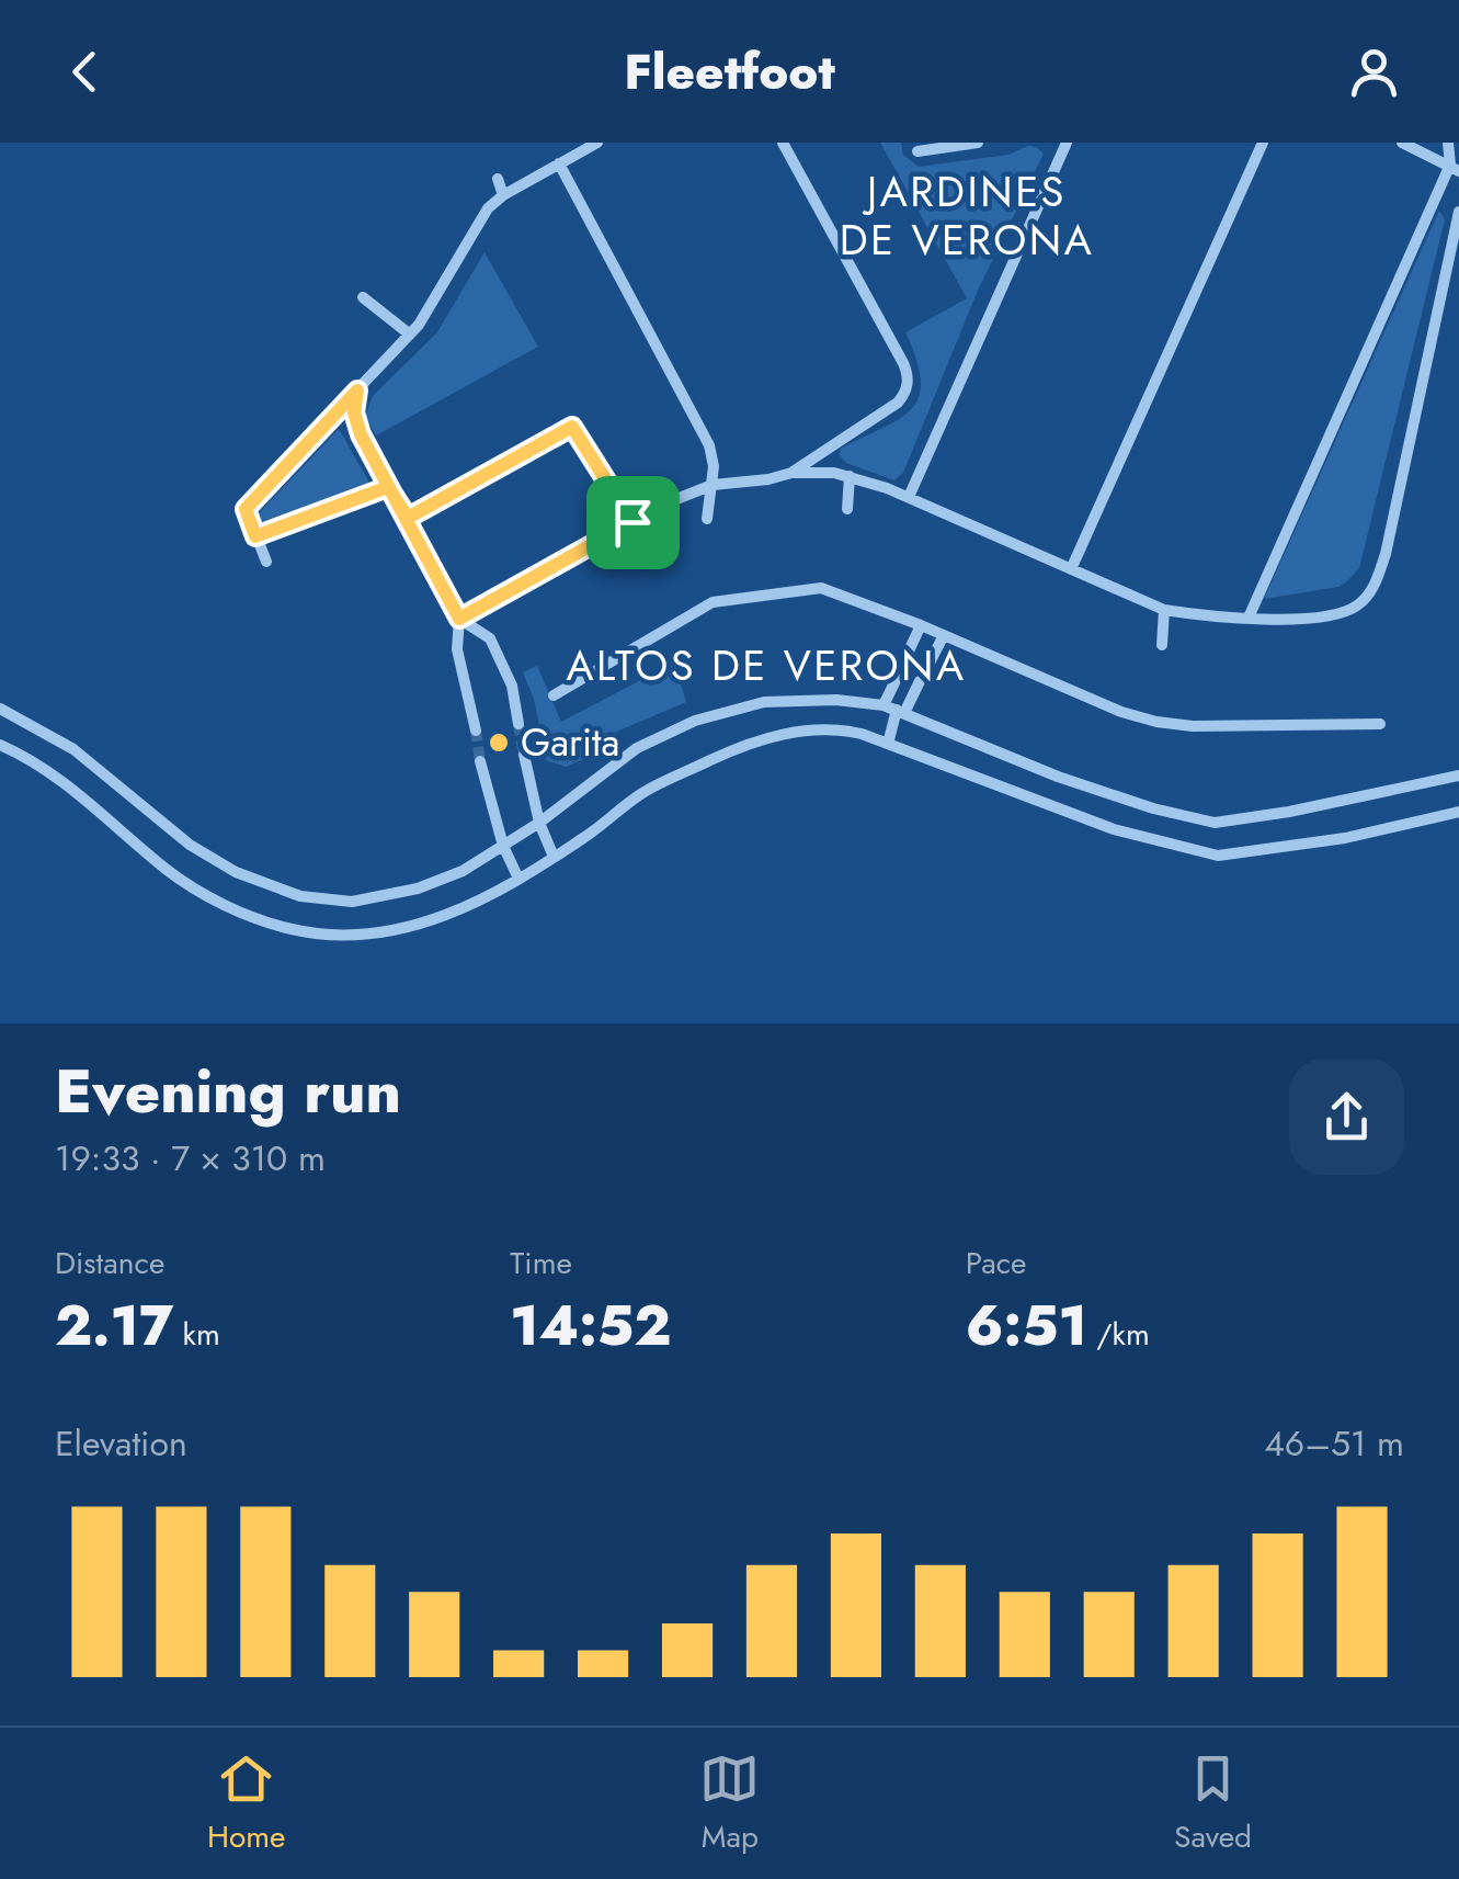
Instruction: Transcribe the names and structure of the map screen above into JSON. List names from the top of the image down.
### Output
{
  "districts": ["JARDINES DE VERONA", "ALTOS DE VERONA"],
  "places": ["Garita"],
  "page": {
    "header": "Fleetfoot",
    "heading": ["Evening run", "19:33 · 7 × 310 m"],
    "stats": [
      ["Distance", "2.17 km"],
      ["Time", "14:52"],
      ["Pace", "6:51 /km"]
    ],
    "chart": ["Elevation", "46–51 m"],
    "tabs": ["Home", "Map", "Saved"]
  }
}
